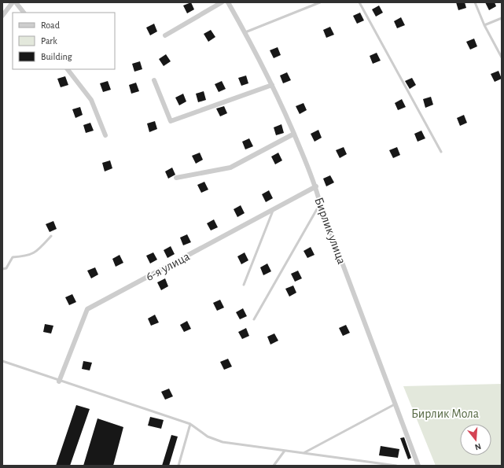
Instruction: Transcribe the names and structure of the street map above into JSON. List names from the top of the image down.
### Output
{
  "streets": {
    "street": ["Бирлик улица", "6-я улица"]
  },
  "crossings": [
    ["Бирлик улица", "6-я улица"]
  ],
  "parks": ["Бирлик Мола"],
  "legend": ["Road", "Park", "Building"],
  "north": "bottom"
}
